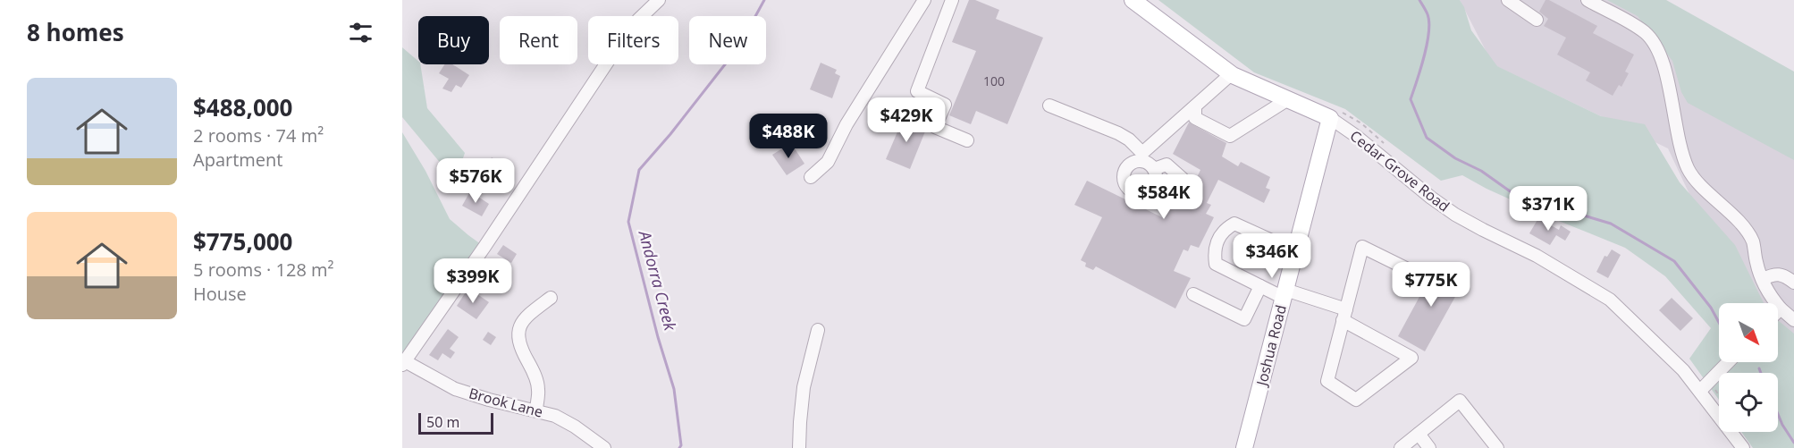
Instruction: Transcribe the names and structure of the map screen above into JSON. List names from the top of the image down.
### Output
{
  "streets": {
    "main road": ["Cedar Grove Road", "Joshua Road"],
    "street": ["Brook Lane"]
  },
  "crossings": [
    ["Cedar Grove Road", "Joshua Road"]
  ],
  "water": ["Andorra Creek"],
  "house_numbers": ["100"],
  "scale_bar": "50 m",
  "north": "bottom right",
  "page": {
    "heading": "8 homes",
    "chip": [
      "Buy",
      "Rent",
      "Filters",
      "New"
    ],
    "list": [
      {
        "name": "$488,000",
        "note": "2 rooms · 74 m² · Apartment"
      },
      {
        "name": "$775,000",
        "note": "5 rooms · 128 m² · House"
      }
    ],
    "price": [
      "$429K",
      "$488K",
      "$576K",
      "$584K",
      "$371K",
      "$346K",
      "$399K",
      "$775K"
    ],
    "scale": "50 m"
  }
}
